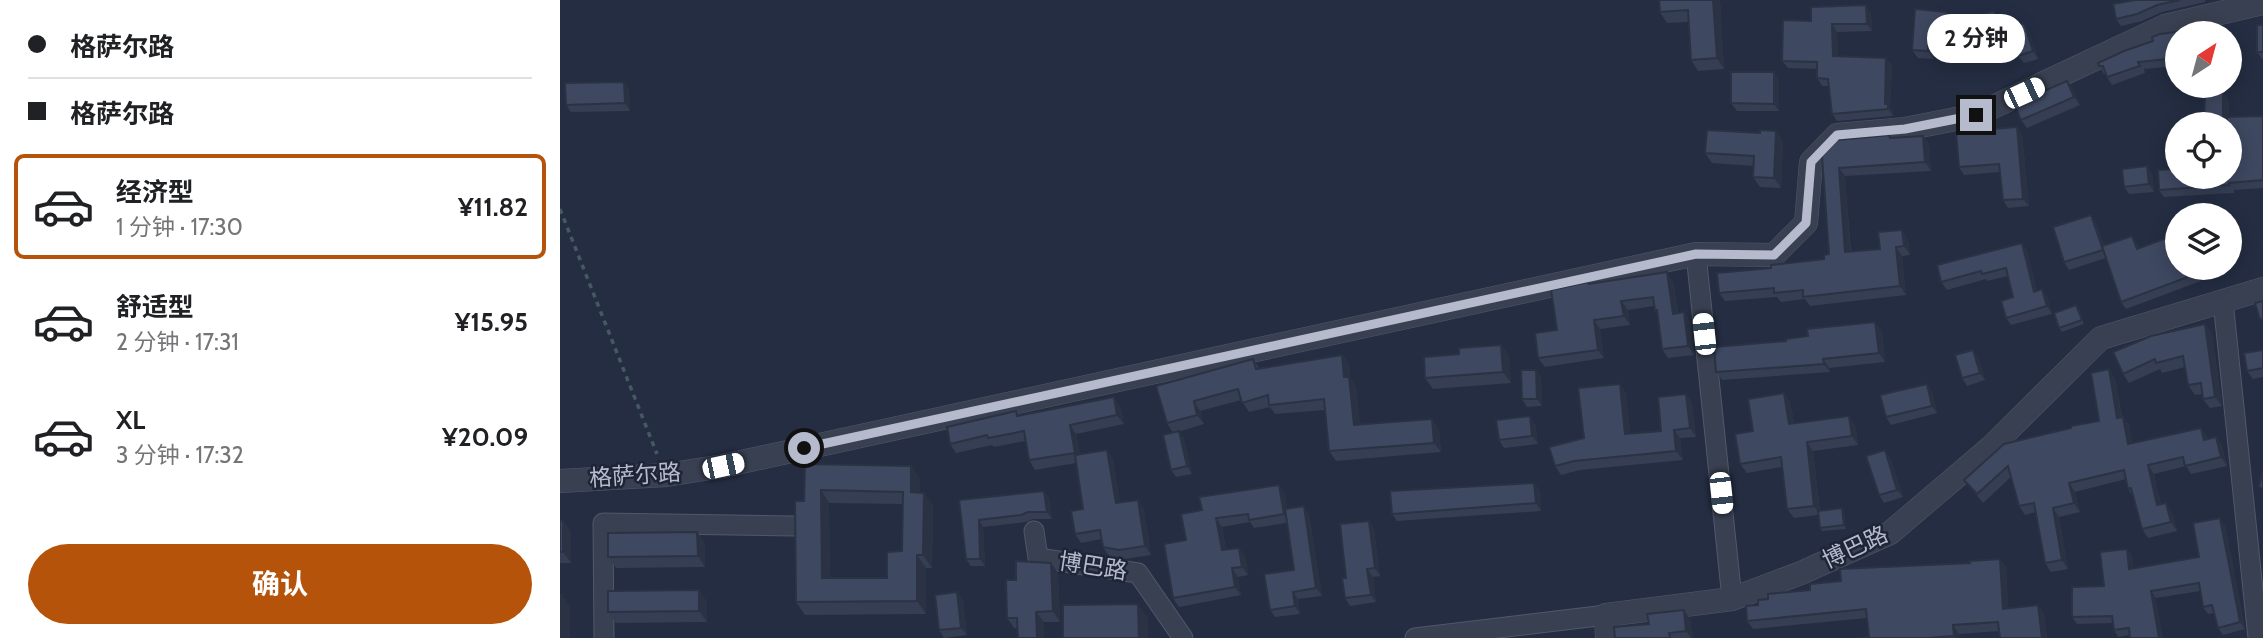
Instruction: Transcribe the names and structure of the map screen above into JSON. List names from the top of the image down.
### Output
{
  "streets": {
    "street": ["格萨尔路", "博巴路"]
  },
  "north": "top right",
  "page": {
    "banner": ["格萨尔路", "格萨尔路"],
    "bubble": "2 分钟",
    "list": [
      {
        "name": "经济型",
        "note": "1 分钟 · 17:30",
        "value": "¥11.82"
      },
      {
        "name": "舒适型",
        "note": "2 分钟 · 17:31",
        "value": "¥15.95"
      },
      {
        "name": "XL",
        "note": "3 分钟 · 17:32",
        "value": "¥20.09"
      }
    ],
    "buttons": "确认"
  }
}
